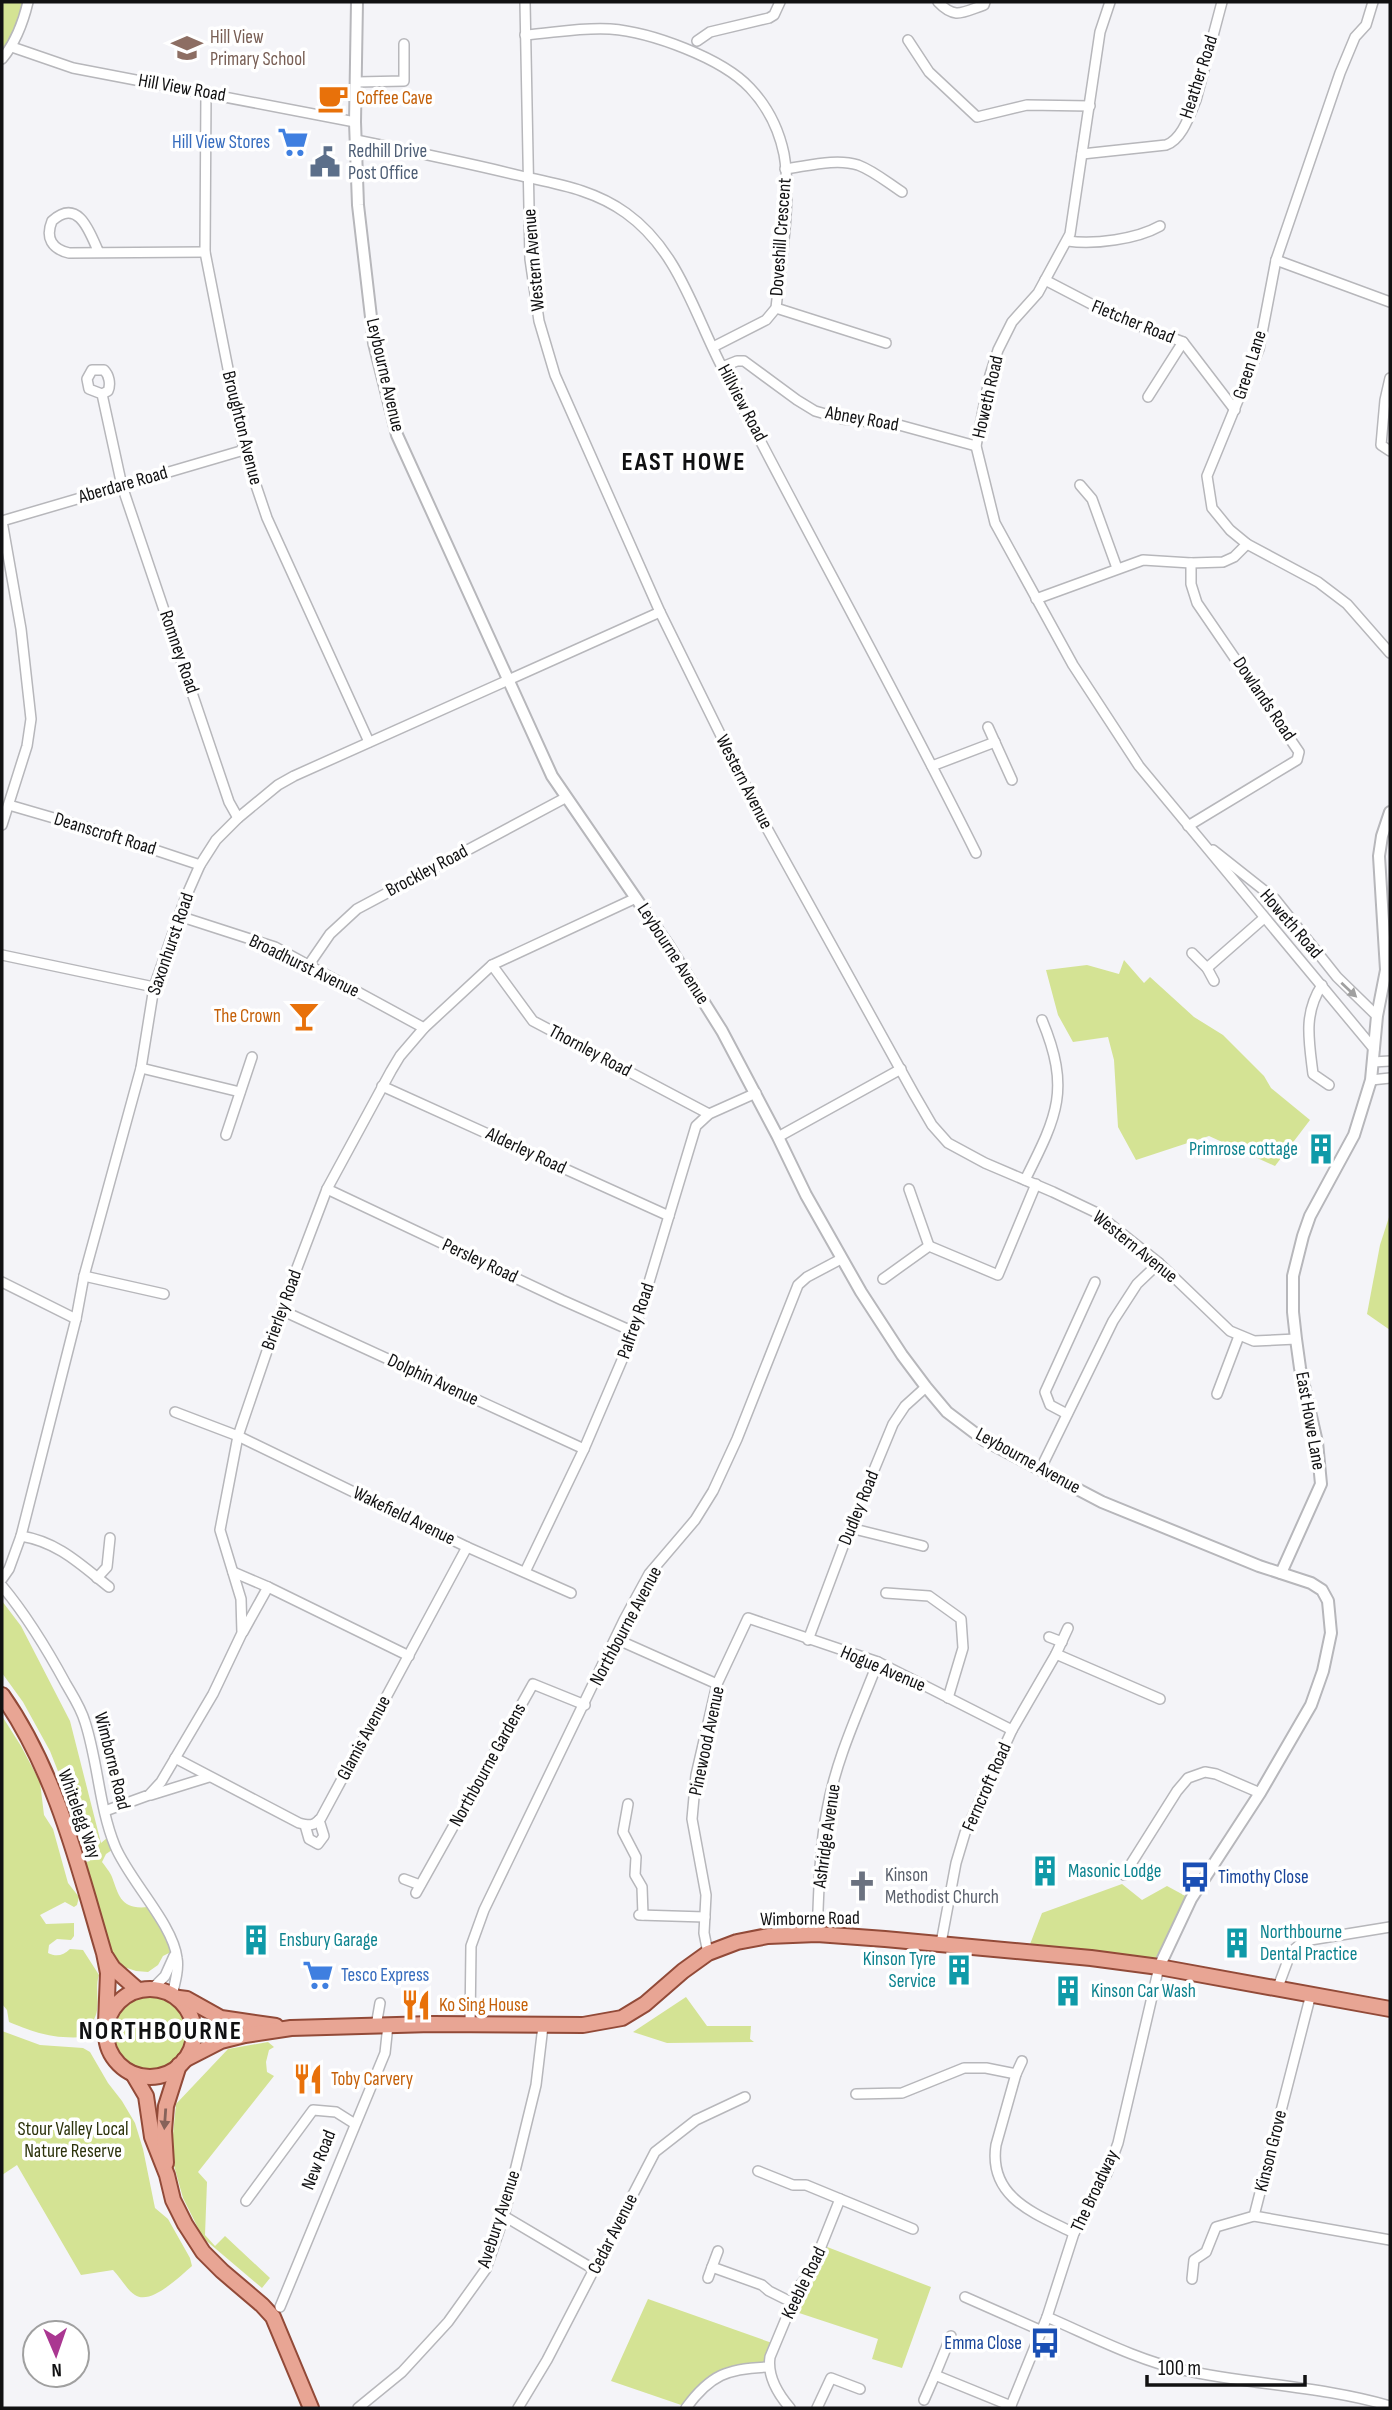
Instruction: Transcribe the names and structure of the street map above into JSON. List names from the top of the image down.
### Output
{
  "streets": {
    "main road": ["Wimborne Road", "Whitelegg Way"],
    "street": [
      "Heather Road",
      "Hill View Road",
      "Doveshill Crescent",
      "Western Avenue",
      "Fletcher Road",
      "Green Lane",
      "Leybourne Avenue",
      "Howeth Road",
      "Hillview Road",
      "Abney Road",
      "Broughton Avenue",
      "Aberdare Road",
      "Romney Road",
      "Dowlands Road",
      "Deanscroft Road",
      "Brockley Road",
      "Saxonhurst Road",
      "Broadhurst Avenue",
      "Thornley Road",
      "Alderley Road",
      "Persley Road",
      "Brierley Road",
      "Palfrey Road",
      "Dolphin Avenue",
      "East Howe Lane",
      "Dudley Road",
      "Wakefield Avenue",
      "Northbourne Avenue",
      "Hogue Avenue",
      "Glamis Avenue",
      "Pinewood Avenue",
      "Northbourne Gardens",
      "Ferncroft Road",
      "Ashridge Avenue",
      "Kinson Grove",
      "New Road",
      "The Broadway",
      "Avebury Avenue",
      "Cedar Avenue",
      "Keeble Road"
    ]
  },
  "crossings": [
    ["Heather Road", "Howeth Road"],
    ["Hill View Road", "Leybourne Avenue"],
    ["Hill View Road", "Broughton Avenue"],
    ["Doveshill Crescent", "Western Avenue"],
    ["Doveshill Crescent", "Hillview Road"],
    ["Western Avenue", "Hillview Road"],
    ["Western Avenue", "Saxonhurst Road"],
    ["Western Avenue", "East Howe Lane"],
    ["Fletcher Road", "Green Lane"],
    ["Fletcher Road", "Howeth Road"],
    ["Leybourne Avenue", "Hillview Road"],
    ["Leybourne Avenue", "Brockley Road"],
    ["Leybourne Avenue", "Saxonhurst Road"],
    ["Leybourne Avenue", "Brierley Road"],
    ["Leybourne Avenue", "East Howe Lane"],
    ["Leybourne Avenue", "Dudley Road"],
    ["Leybourne Avenue", "Northbourne Avenue"],
    ["Howeth Road", "Abney Road"],
    ["Howeth Road", "Dowlands Road"],
    ["Howeth Road", "East Howe Lane"],
    ["Hillview Road", "Abney Road"],
    ["Broughton Avenue", "Aberdare Road"],
    ["Broughton Avenue", "Saxonhurst Road"],
    ["Aberdare Road", "Romney Road"],
    ["Romney Road", "Saxonhurst Road"],
    ["Deanscroft Road", "Saxonhurst Road"],
    ["Brockley Road", "Broadhurst Avenue"],
    ["Saxonhurst Road", "Broadhurst Avenue"],
    ["Broadhurst Avenue", "Brierley Road"],
    ["Thornley Road", "Brierley Road"],
    ["Thornley Road", "Palfrey Road"],
    ["Alderley Road", "Brierley Road"],
    ["Alderley Road", "Palfrey Road"],
    ["Persley Road", "Brierley Road"],
    ["Persley Road", "Palfrey Road"],
    ["Brierley Road", "Dolphin Avenue"],
    ["Brierley Road", "Wakefield Avenue"],
    ["Palfrey Road", "Dolphin Avenue"],
    ["Palfrey Road", "Wakefield Avenue"],
    ["Dudley Road", "Hogue Avenue"],
    ["Wakefield Avenue", "Glamis Avenue"],
    ["Northbourne Avenue", "Wimborne Road"],
    ["Northbourne Avenue", "Northbourne Gardens"],
    ["Hogue Avenue", "Pinewood Avenue"],
    ["Hogue Avenue", "Ferncroft Road"],
    ["Hogue Avenue", "Ashridge Avenue"],
    ["Pinewood Avenue", "Wimborne Road"],
    ["Wimborne Road", "Ferncroft Road"],
    ["Wimborne Road", "Whitelegg Way"],
    ["Wimborne Road", "Ashridge Avenue"],
    ["Wimborne Road", "Kinson Grove"],
    ["Wimborne Road", "New Road"],
    ["Wimborne Road", "The Broadway"],
    ["Wimborne Road", "Avebury Avenue"]
  ],
  "districts": ["EAST HOWE", "NORTHBOURNE"],
  "parks": ["Stour Valley Local Nature Reserve"],
  "places": {
    "school or university": ["Hill View Primary School"],
    "cafe": ["Coffee Cave"],
    "supermarket": ["Hill View Stores", "Tesco Express"],
    "public building": ["Redhill Drive Post Office"],
    "bar": ["The Crown"],
    "building": [
      "Primrose cottage",
      "Masonic Lodge",
      "Ensbury Garage",
      "Northbourne Dental Practice",
      "Kinson Tyre Service",
      "Kinson Car Wash"
    ],
    "bus stop": ["Timothy Close", "Emma Close"],
    "church": ["Kinson Methodist Church"],
    "restaurant": ["Ko Sing House", "Toby Carvery"]
  },
  "scale_bar": "100 m",
  "north": "bottom"
}
